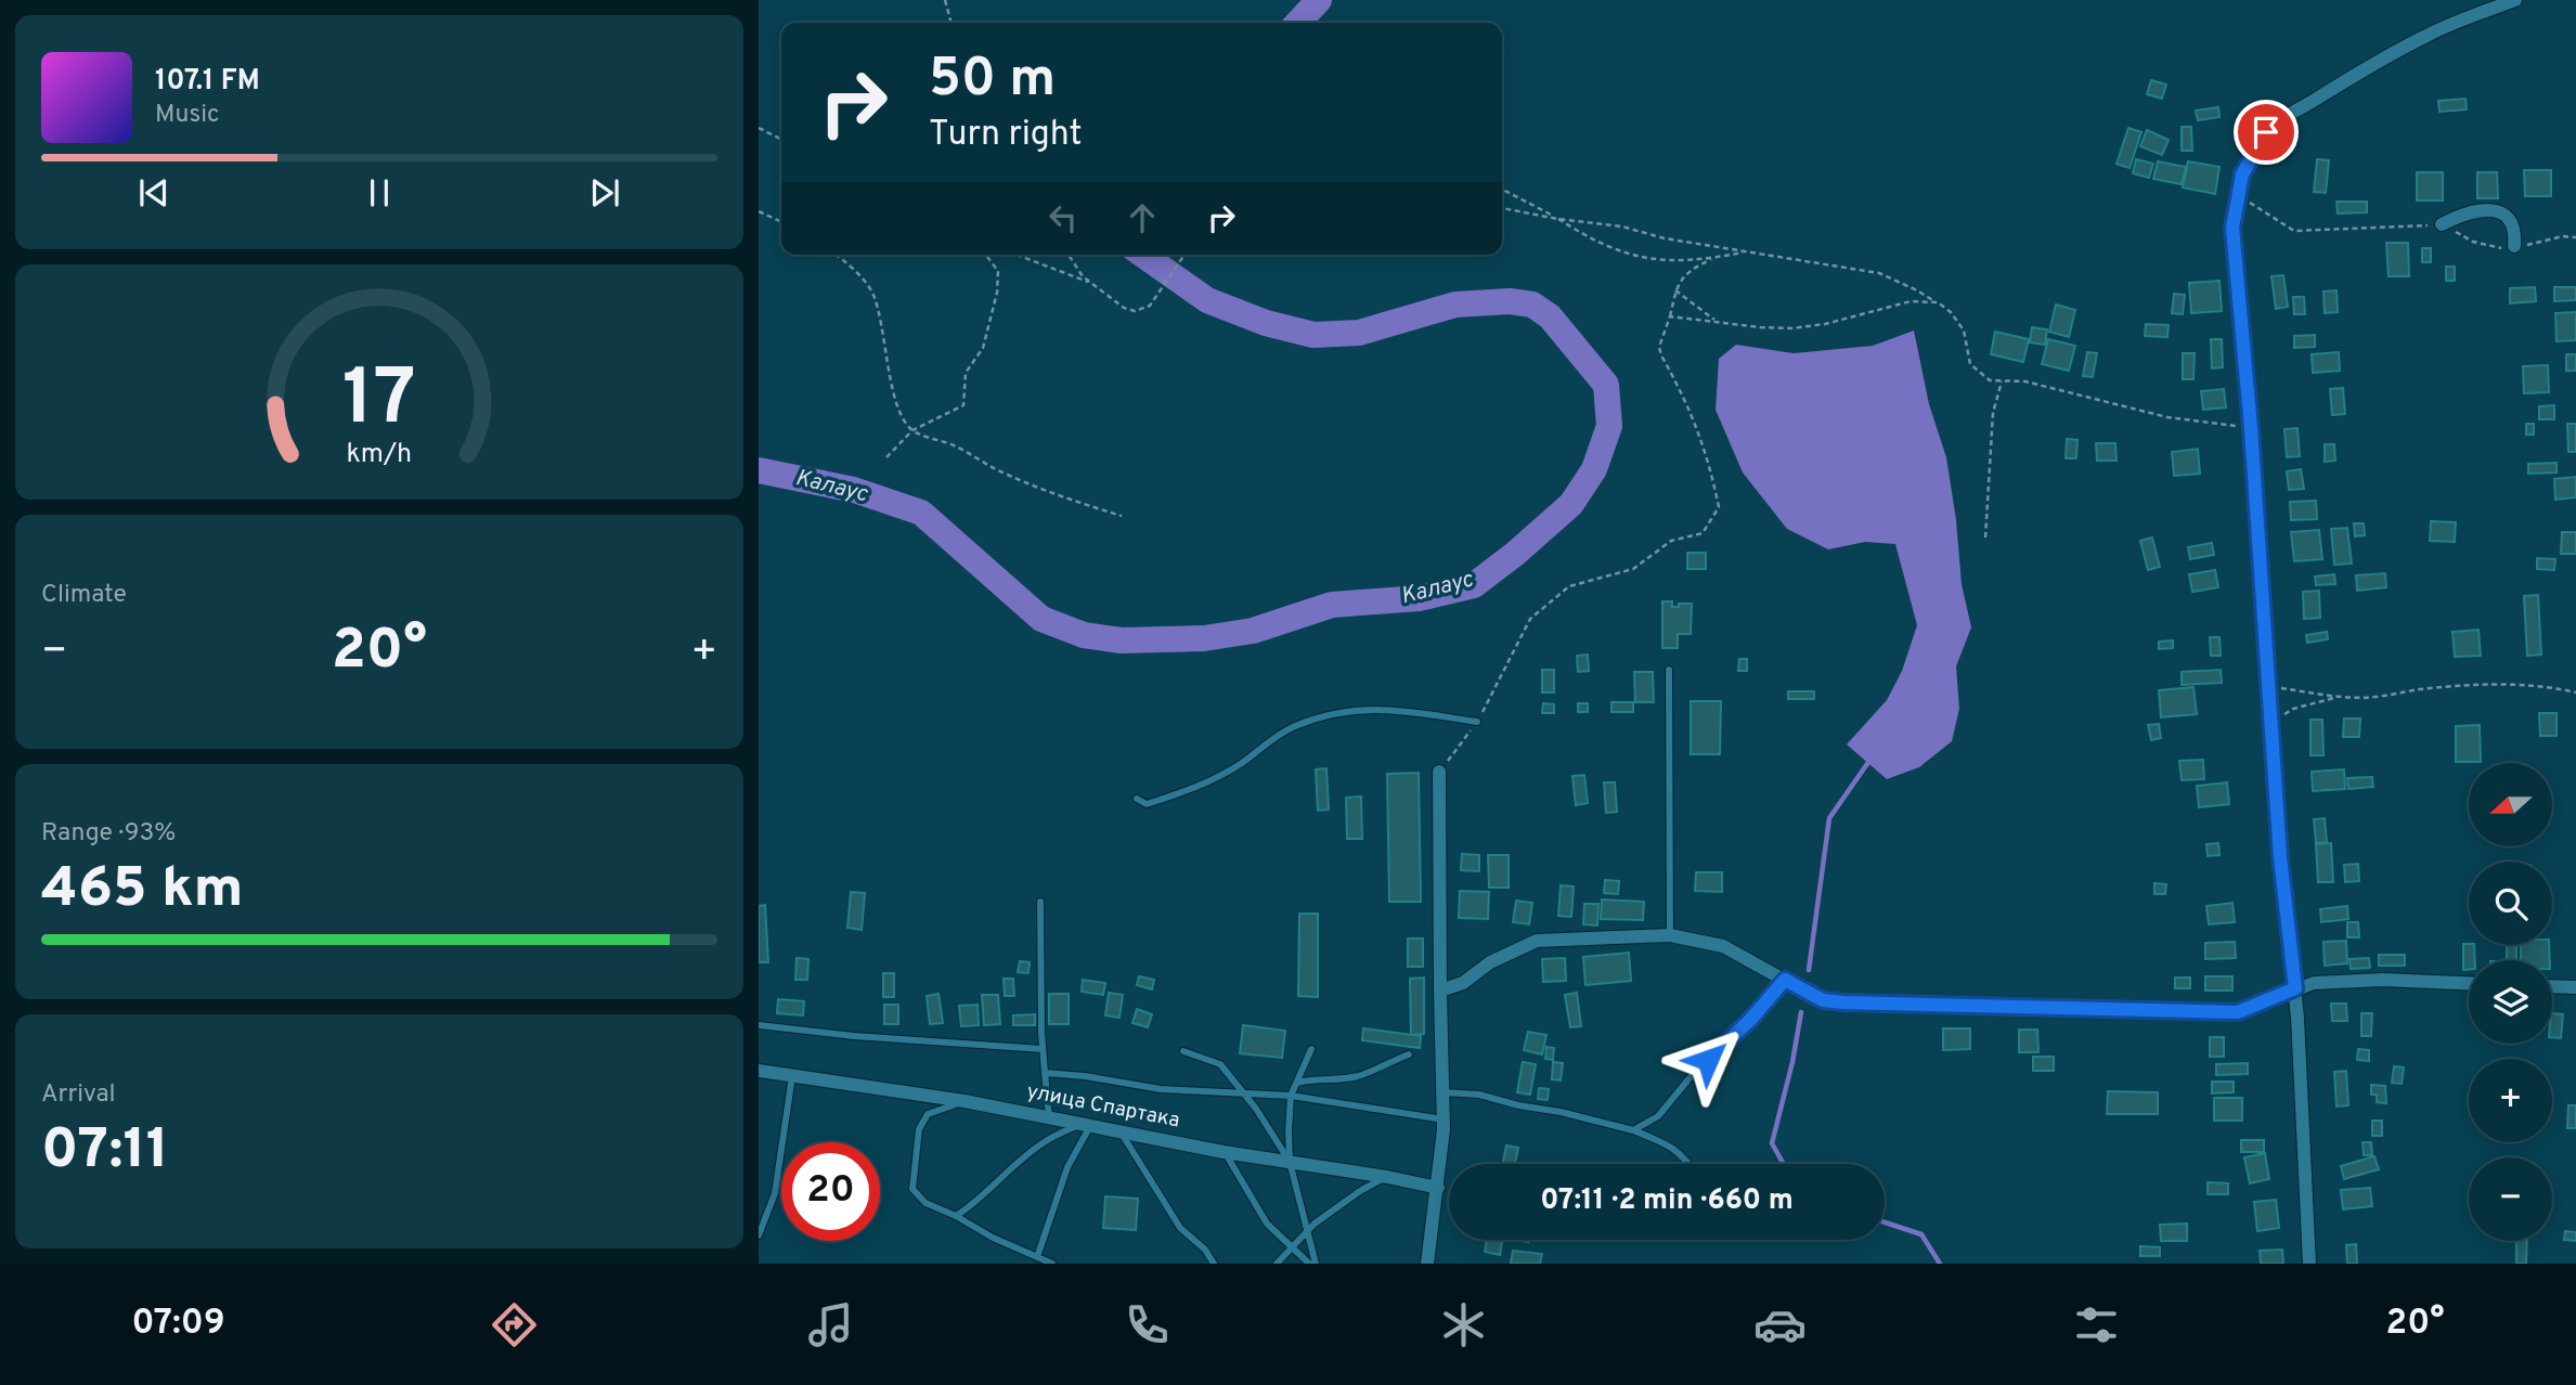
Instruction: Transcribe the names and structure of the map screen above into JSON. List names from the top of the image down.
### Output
{
  "streets": {
    "street": ["улица Спартака"]
  },
  "water": ["Калаус"],
  "north": "left",
  "page": {
    "turn": ["50 m", "Turn right"],
    "song": ["107.1 FM", "Music"],
    "tile": [
      "Climate",
      ["Range · 93%", "465 km"],
      ["Arrival", "07:11"]
    ],
    "heat": ["−", "20°", "+"],
    "map_buttons": ["+", "−"],
    "limit": "20",
    "trip": "07:11 · 2 min · 660 m",
    "tabs": ["07:09", "20°"],
    "gauge": ["17", "km/h"]
  }
}
